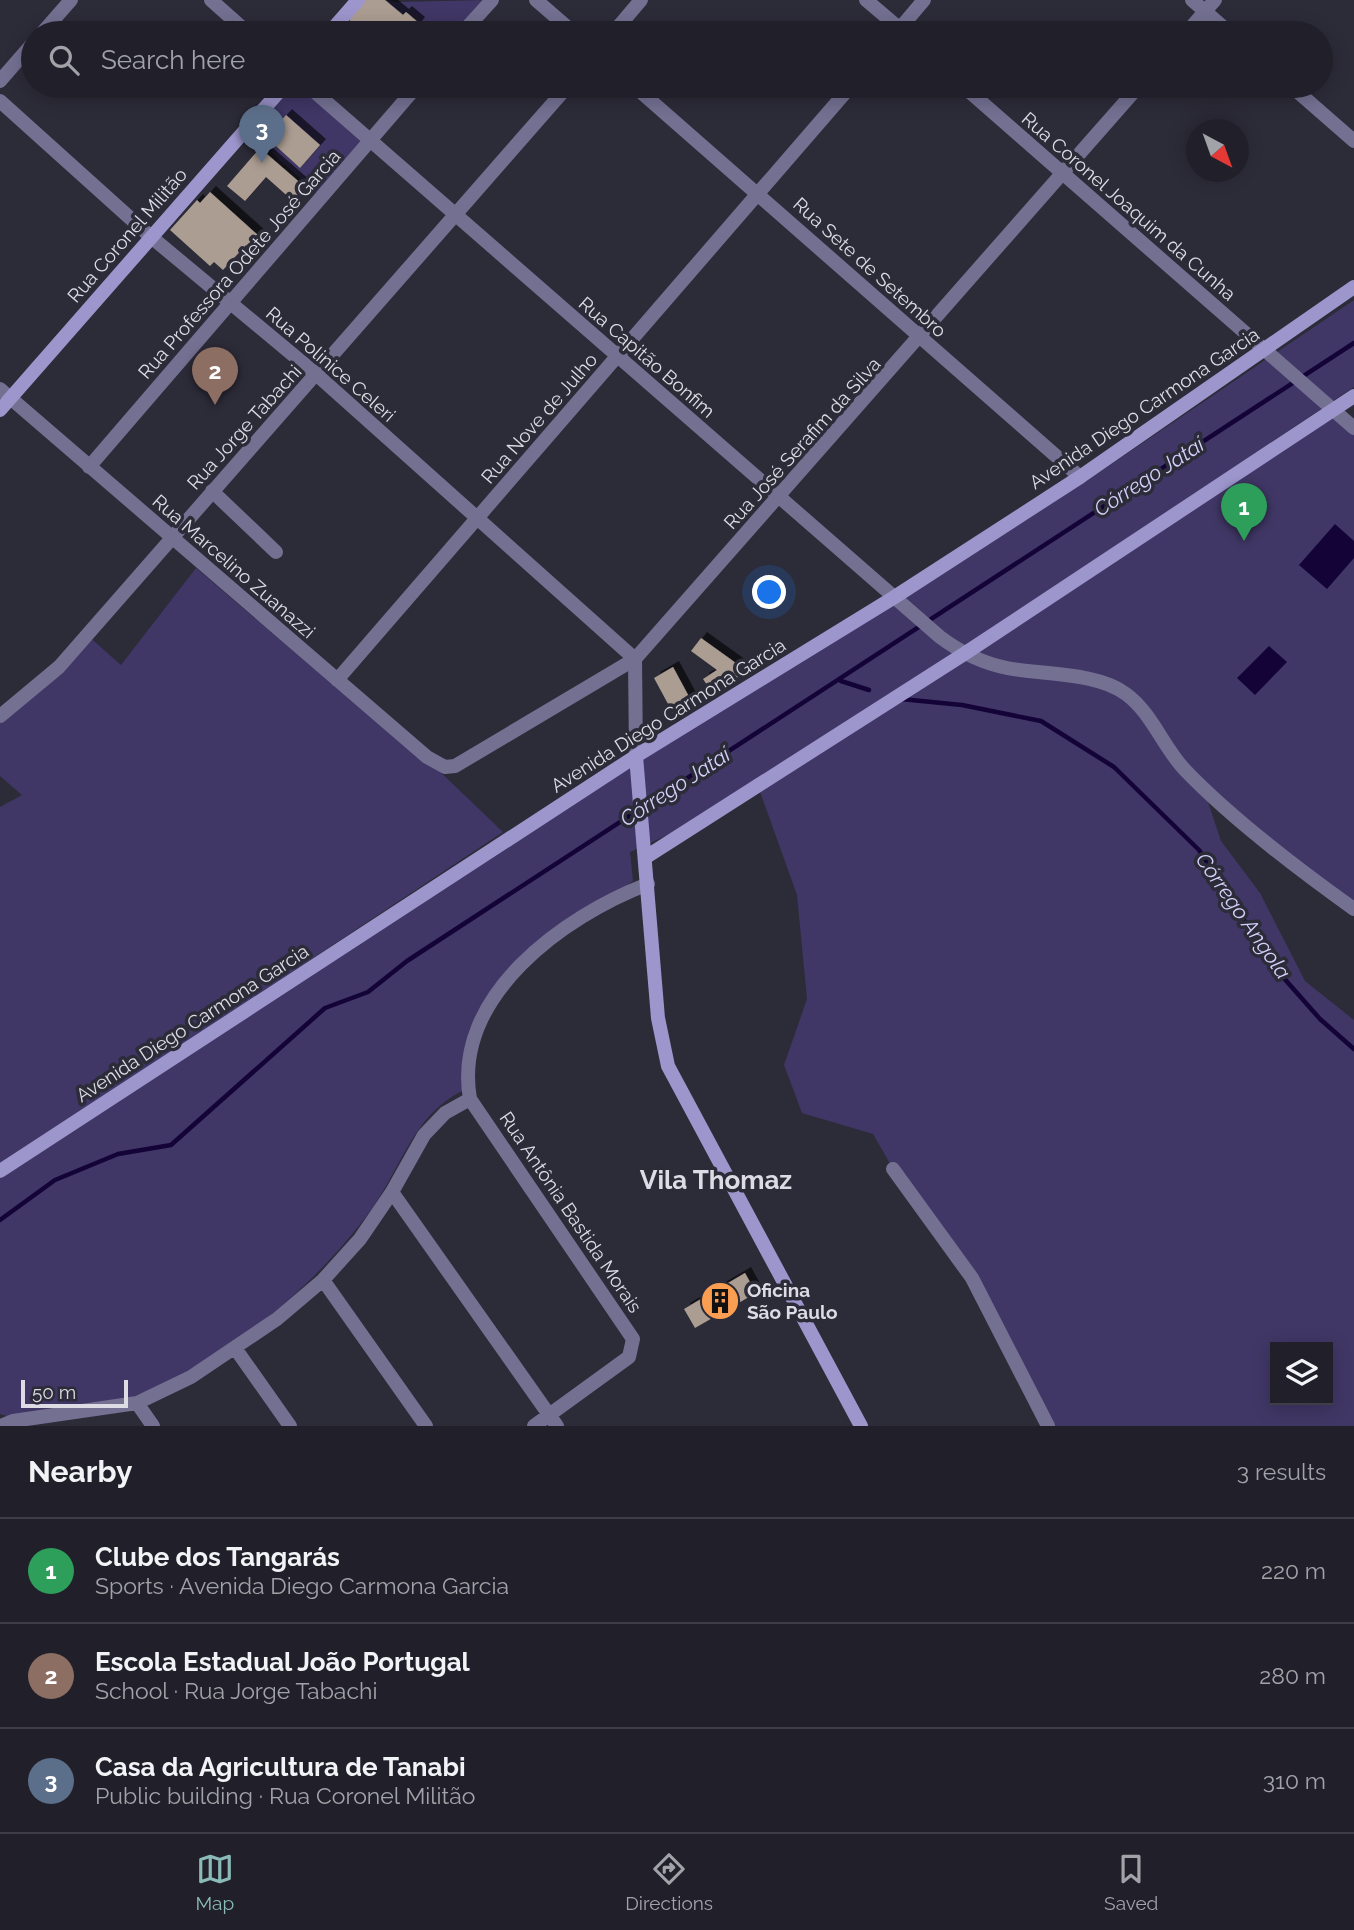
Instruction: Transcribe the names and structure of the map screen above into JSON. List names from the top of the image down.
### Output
{
  "streets": {
    "main road": ["Rua Coronel Militão", "Avenida Diego Carmona Garcia"],
    "street": [
      "Rua Coronel Joaquim da Cunha",
      "Rua Professora Odete José Garcia",
      "Rua Sete de Setembro",
      "Rua Capitão Bonfim",
      "Rua Polinice Celeri",
      "Rua Nove de Julho",
      "Rua Jorge Tabachi",
      "Rua José Serafim da Silva",
      "Rua Marcelino Zuanazzi",
      "Rua Antônia Bastida Morais"
    ]
  },
  "crossings": [
    ["Rua Coronel Joaquim da Cunha", "Avenida Diego Carmona Garcia"],
    ["Rua Coronel Joaquim da Cunha", "Rua José Serafim da Silva"],
    ["Rua Coronel Militão", "Rua Polinice Celeri"],
    ["Rua Coronel Militão", "Rua Marcelino Zuanazzi"],
    ["Rua Professora Odete José Garcia", "Rua Capitão Bonfim"],
    ["Rua Professora Odete José Garcia", "Rua Polinice Celeri"],
    ["Rua Professora Odete José Garcia", "Rua Marcelino Zuanazzi"],
    ["Rua Sete de Setembro", "Avenida Diego Carmona Garcia"],
    ["Rua Sete de Setembro", "Rua Nove de Julho"],
    ["Rua Sete de Setembro", "Rua José Serafim da Silva"],
    ["Rua Capitão Bonfim", "Avenida Diego Carmona Garcia"],
    ["Rua Capitão Bonfim", "Rua Nove de Julho"],
    ["Rua Capitão Bonfim", "Rua Jorge Tabachi"],
    ["Rua Capitão Bonfim", "Rua José Serafim da Silva"],
    ["Rua Polinice Celeri", "Rua Nove de Julho"],
    ["Rua Polinice Celeri", "Rua Jorge Tabachi"],
    ["Rua Polinice Celeri", "Rua José Serafim da Silva"],
    ["Rua Nove de Julho", "Rua Marcelino Zuanazzi"],
    ["Rua Jorge Tabachi", "Rua Marcelino Zuanazzi"],
    ["Rua José Serafim da Silva", "Rua Marcelino Zuanazzi"]
  ],
  "districts": ["Vila Thomaz"],
  "water": ["Córrego Jataí", "Córrego Angola"],
  "places": {
    "building": ["Oficina São Paulo"]
  },
  "scale_bar": "50 m",
  "north": "bottom right",
  "page": {
    "search": "Search here",
    "pins": ["3", "2", "1"],
    "scale": "50 m",
    "heading": ["Nearby", "3 results"],
    "list": [
      {
        "mark": "1",
        "name": "Clube dos Tangarás",
        "note": "Sports · Avenida Diego Carmona Garcia",
        "value": "220 m"
      },
      {
        "mark": "2",
        "name": "Escola Estadual João Portugal",
        "note": "School · Rua Jorge Tabachi",
        "value": "280 m"
      },
      {
        "mark": "3",
        "name": "Casa da Agricultura de Tanabi",
        "note": "Public building · Rua Coronel Militão",
        "value": "310 m"
      }
    ],
    "nav": ["Map", "Directions", "Saved"]
  }
}
